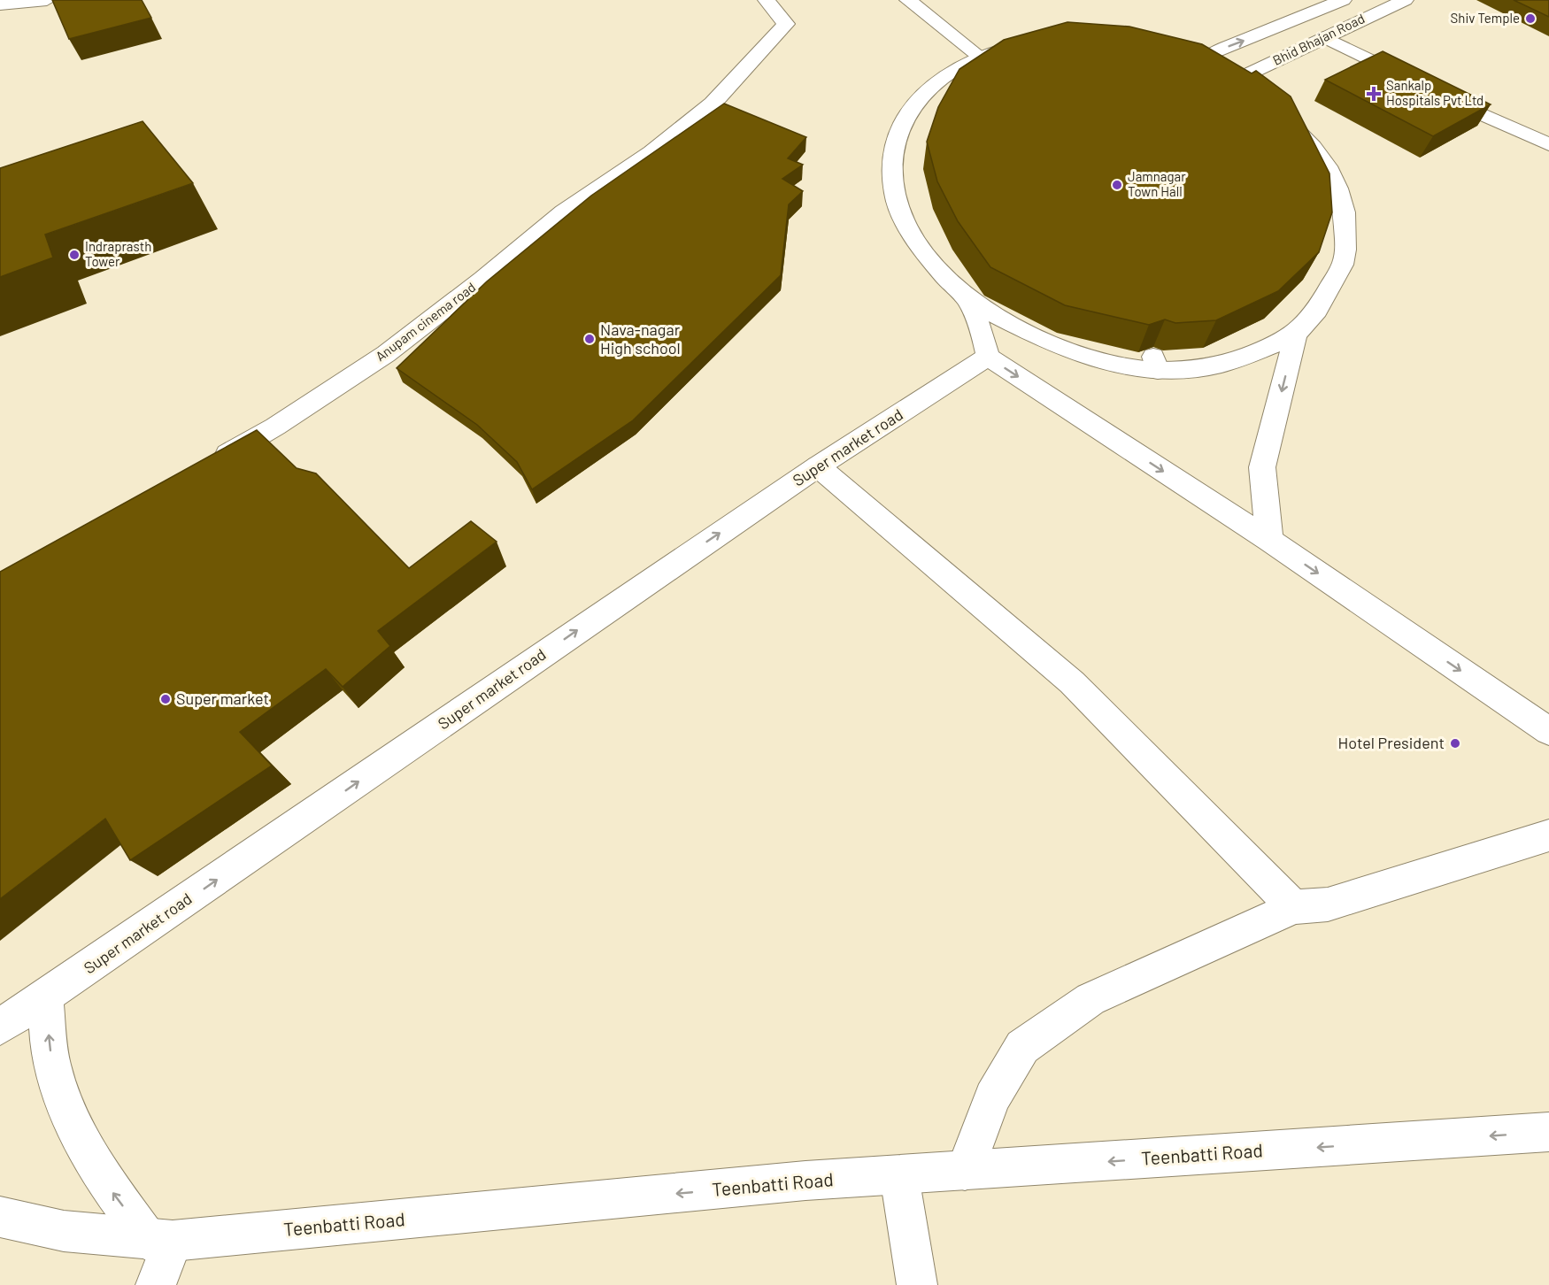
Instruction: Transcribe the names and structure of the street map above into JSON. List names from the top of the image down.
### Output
{
  "streets": {
    "main road": [
      "Bhid Bhajan Road",
      "Anupam cinema road",
      "Super market road",
      "Teenbatti Road"
    ]
  },
  "one_way": ["Super market road", "Teenbatti Road"],
  "places": {
    "other": [
      "Shiv Temple",
      "Jamnagar Town Hall",
      "Indraprasth Tower",
      "Nava-nagar High school",
      "Super market",
      "Hotel President"
    ],
    "health": ["Sankalp Hospitals Pvt Ltd"]
  }
}
